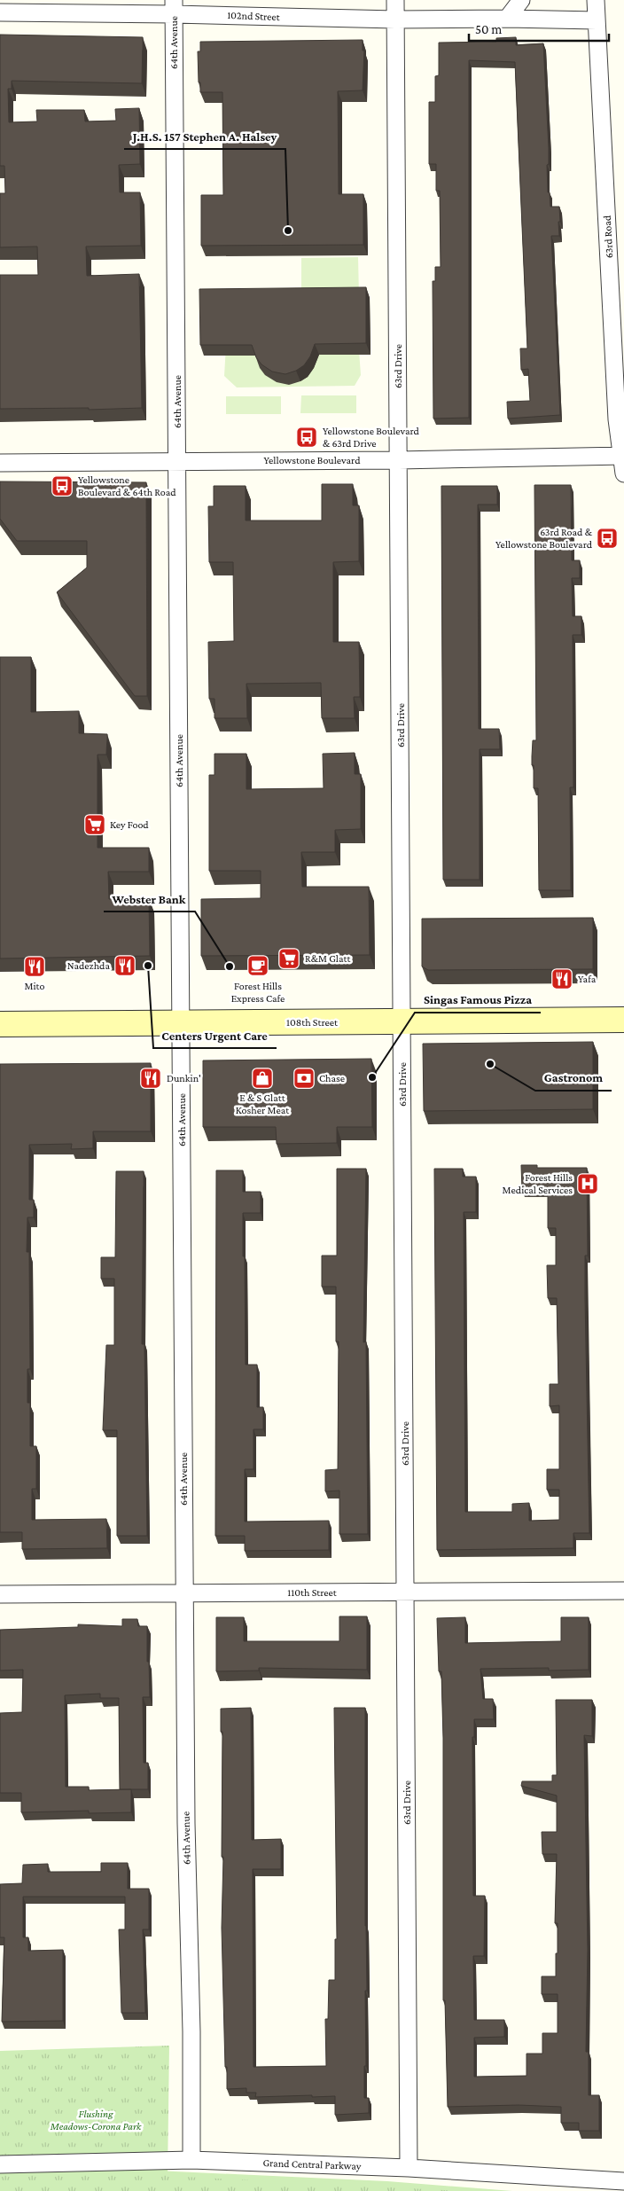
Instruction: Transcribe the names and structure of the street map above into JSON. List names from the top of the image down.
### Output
{
  "streets": {
    "main road": ["108th Street"],
    "street": [
      "102nd Street",
      "64th Avenue",
      "63rd Road",
      "63rd Drive",
      "Yellowstone Boulevard",
      "110th Street",
      "Grand Central Parkway"
    ]
  },
  "crossings": [
    ["102nd Street", "64th Avenue"],
    ["102nd Street", "63rd Road"],
    ["102nd Street", "63rd Drive"],
    ["64th Avenue", "Yellowstone Boulevard"],
    ["64th Avenue", "108th Street"],
    ["64th Avenue", "110th Street"],
    ["64th Avenue", "Grand Central Parkway"],
    ["63rd Road", "Yellowstone Boulevard"],
    ["63rd Drive", "Yellowstone Boulevard"],
    ["63rd Drive", "108th Street"],
    ["63rd Drive", "110th Street"],
    ["63rd Drive", "Grand Central Parkway"]
  ],
  "parks": ["Flushing Meadows-Corona Park"],
  "places": {
    "other": [
      "J.H.S. 157 Stephen A. Halsey",
      "Centers Urgent Care",
      "Webster Bank",
      "Gastronom",
      "Singas Famous Pizza"
    ],
    "bus stop": ["Yellowstone Boulevard & 63rd Drive", "Yellowstone Boulevard & 64th Road", "63rd Road & Yellowstone Boulevard"],
    "supermarket": ["Key Food", "R&M Glatt"],
    "restaurant": [
      "Nadezhda",
      "Mito",
      "Yafa",
      "Dunkin'"
    ],
    "cafe": ["Forest Hills Express Cafe"],
    "shop": ["E & S Glatt Kosher Meat"],
    "bank": ["Chase"],
    "hospital": ["Forest Hills Medical Services"]
  },
  "scale_bar": "50 m"
}
